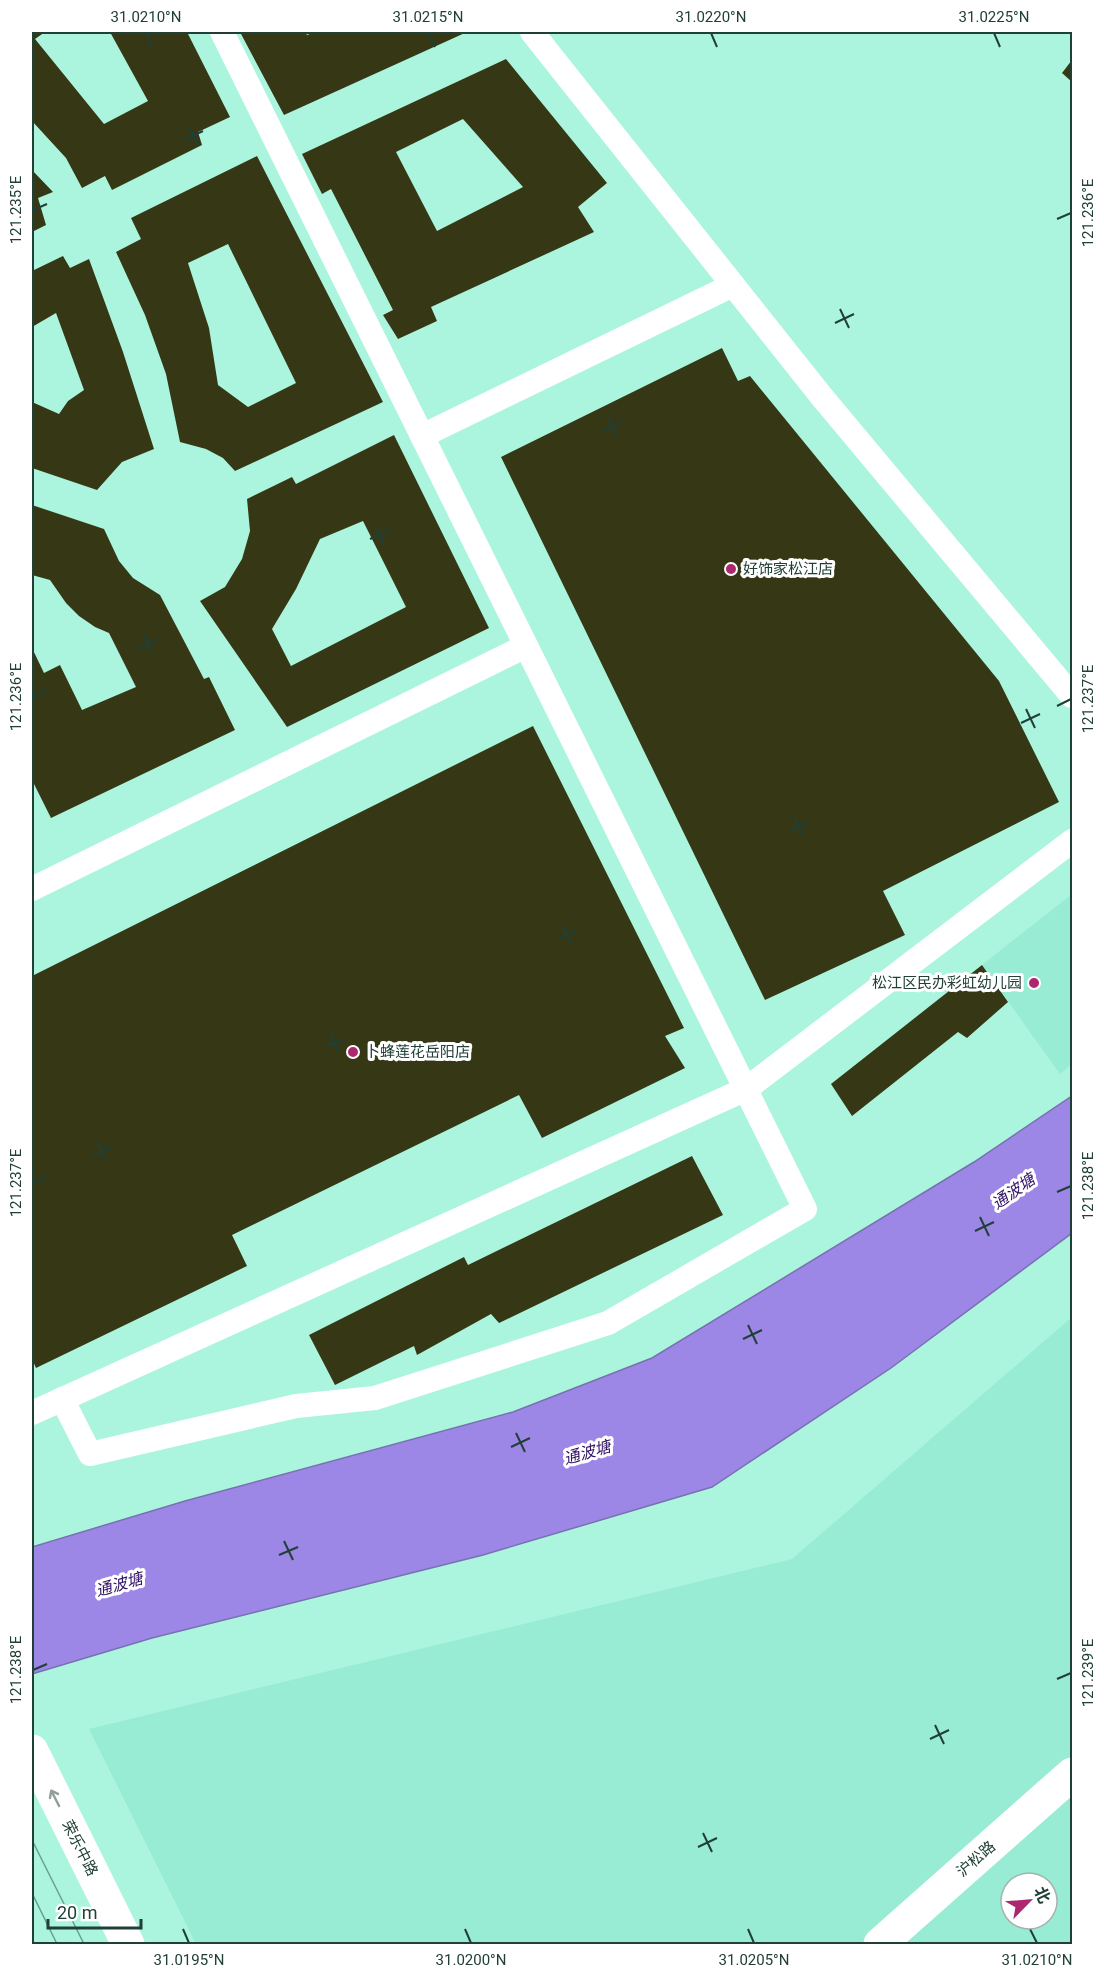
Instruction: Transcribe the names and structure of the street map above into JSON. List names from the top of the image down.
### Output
{
  "streets": {
    "main road": ["荣乐中路", "沪松路"]
  },
  "one_way": ["荣乐中路"],
  "water": ["通波塘"],
  "places": ["好饰家松江店", "松江区民办彩虹幼儿园", "卜蜂莲花岳阳店"],
  "scale_bar": "20 m",
  "north": "top right",
  "coordinates": [
    "31.0210°N",
    "31.0215°N",
    "31.0220°N",
    "31.0225°N",
    "121.235°E",
    "121.236°E",
    "121.237°E",
    "121.238°E",
    "121.239°E",
    "31.0195°N",
    "31.0200°N",
    "31.0205°N"
  ]
}
